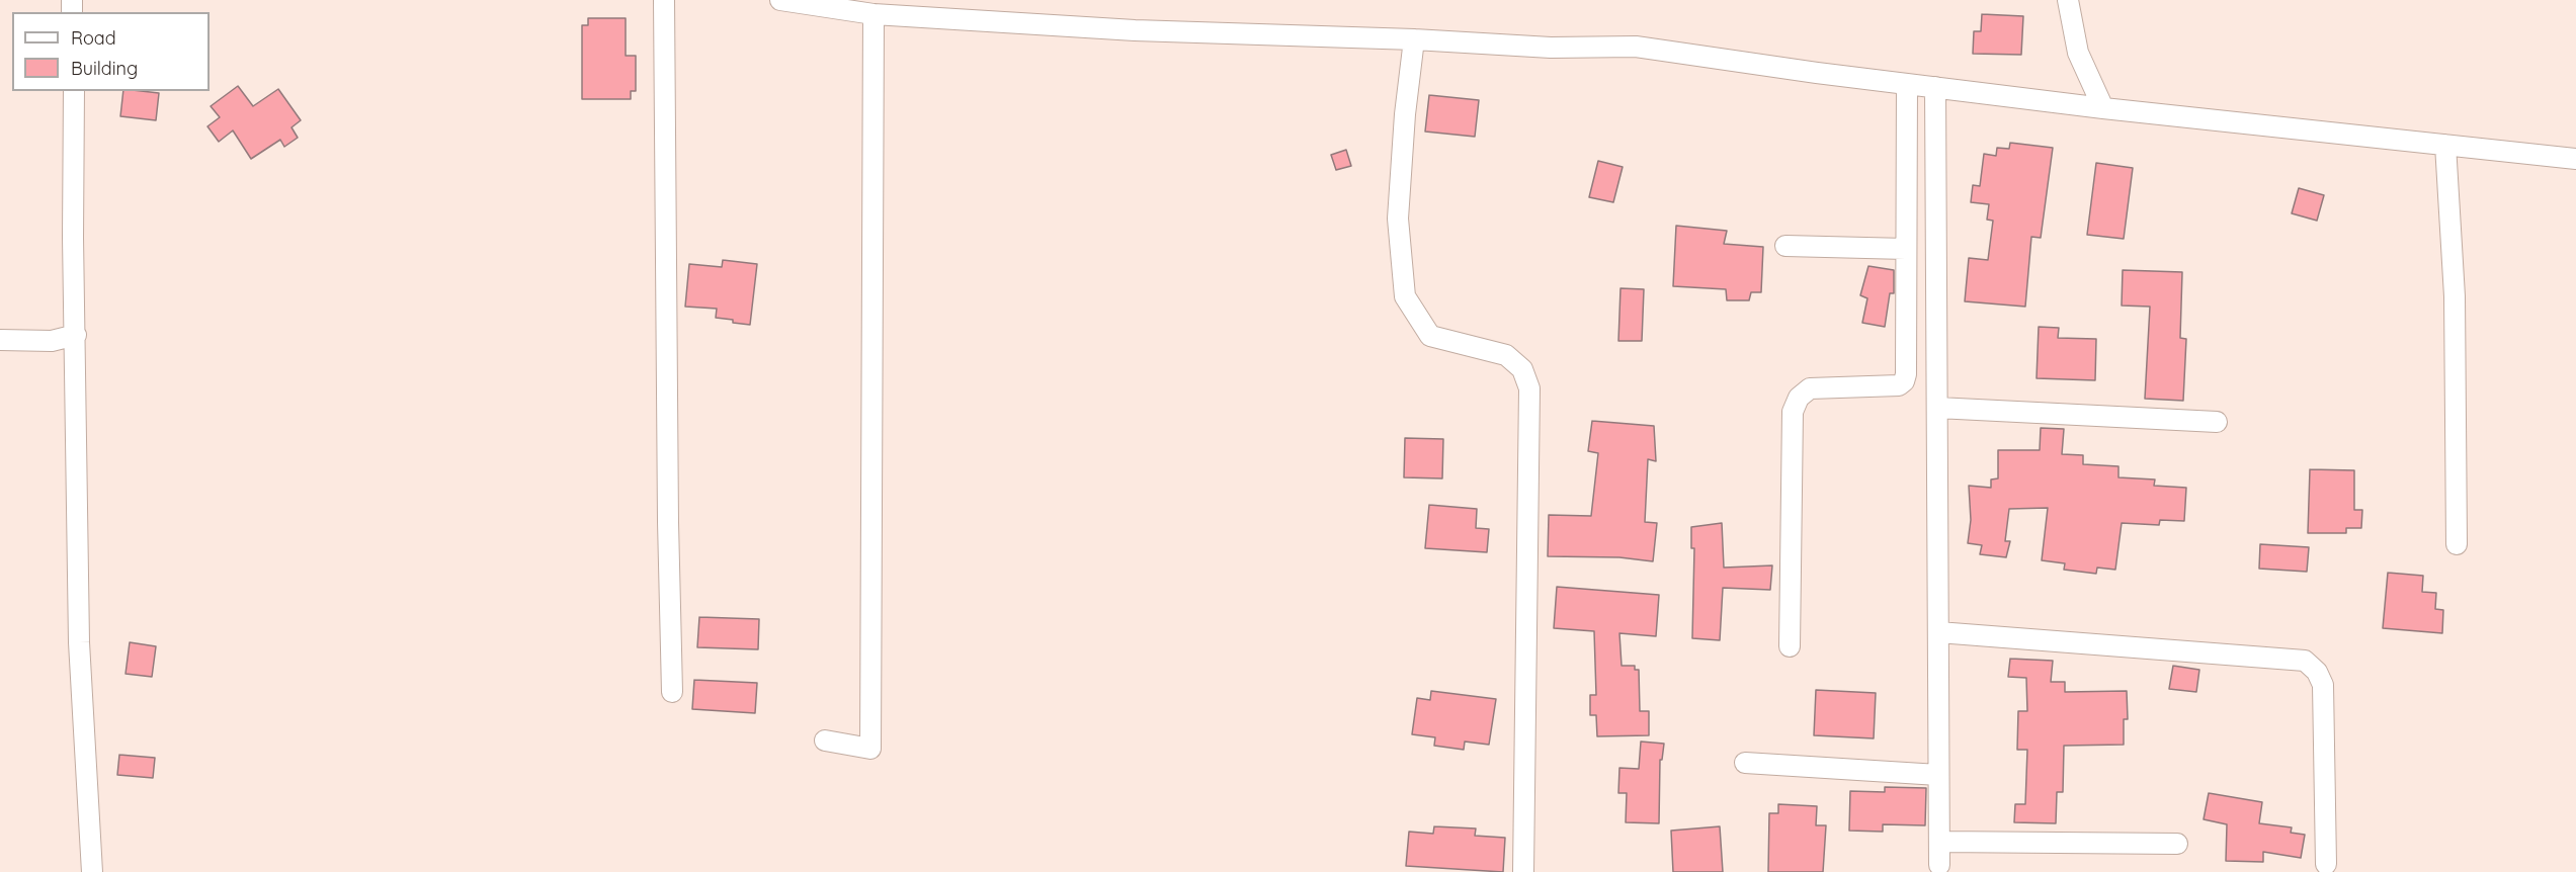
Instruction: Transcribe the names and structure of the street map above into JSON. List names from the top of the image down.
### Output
{
  "legend": ["Road", "Building"]
}
